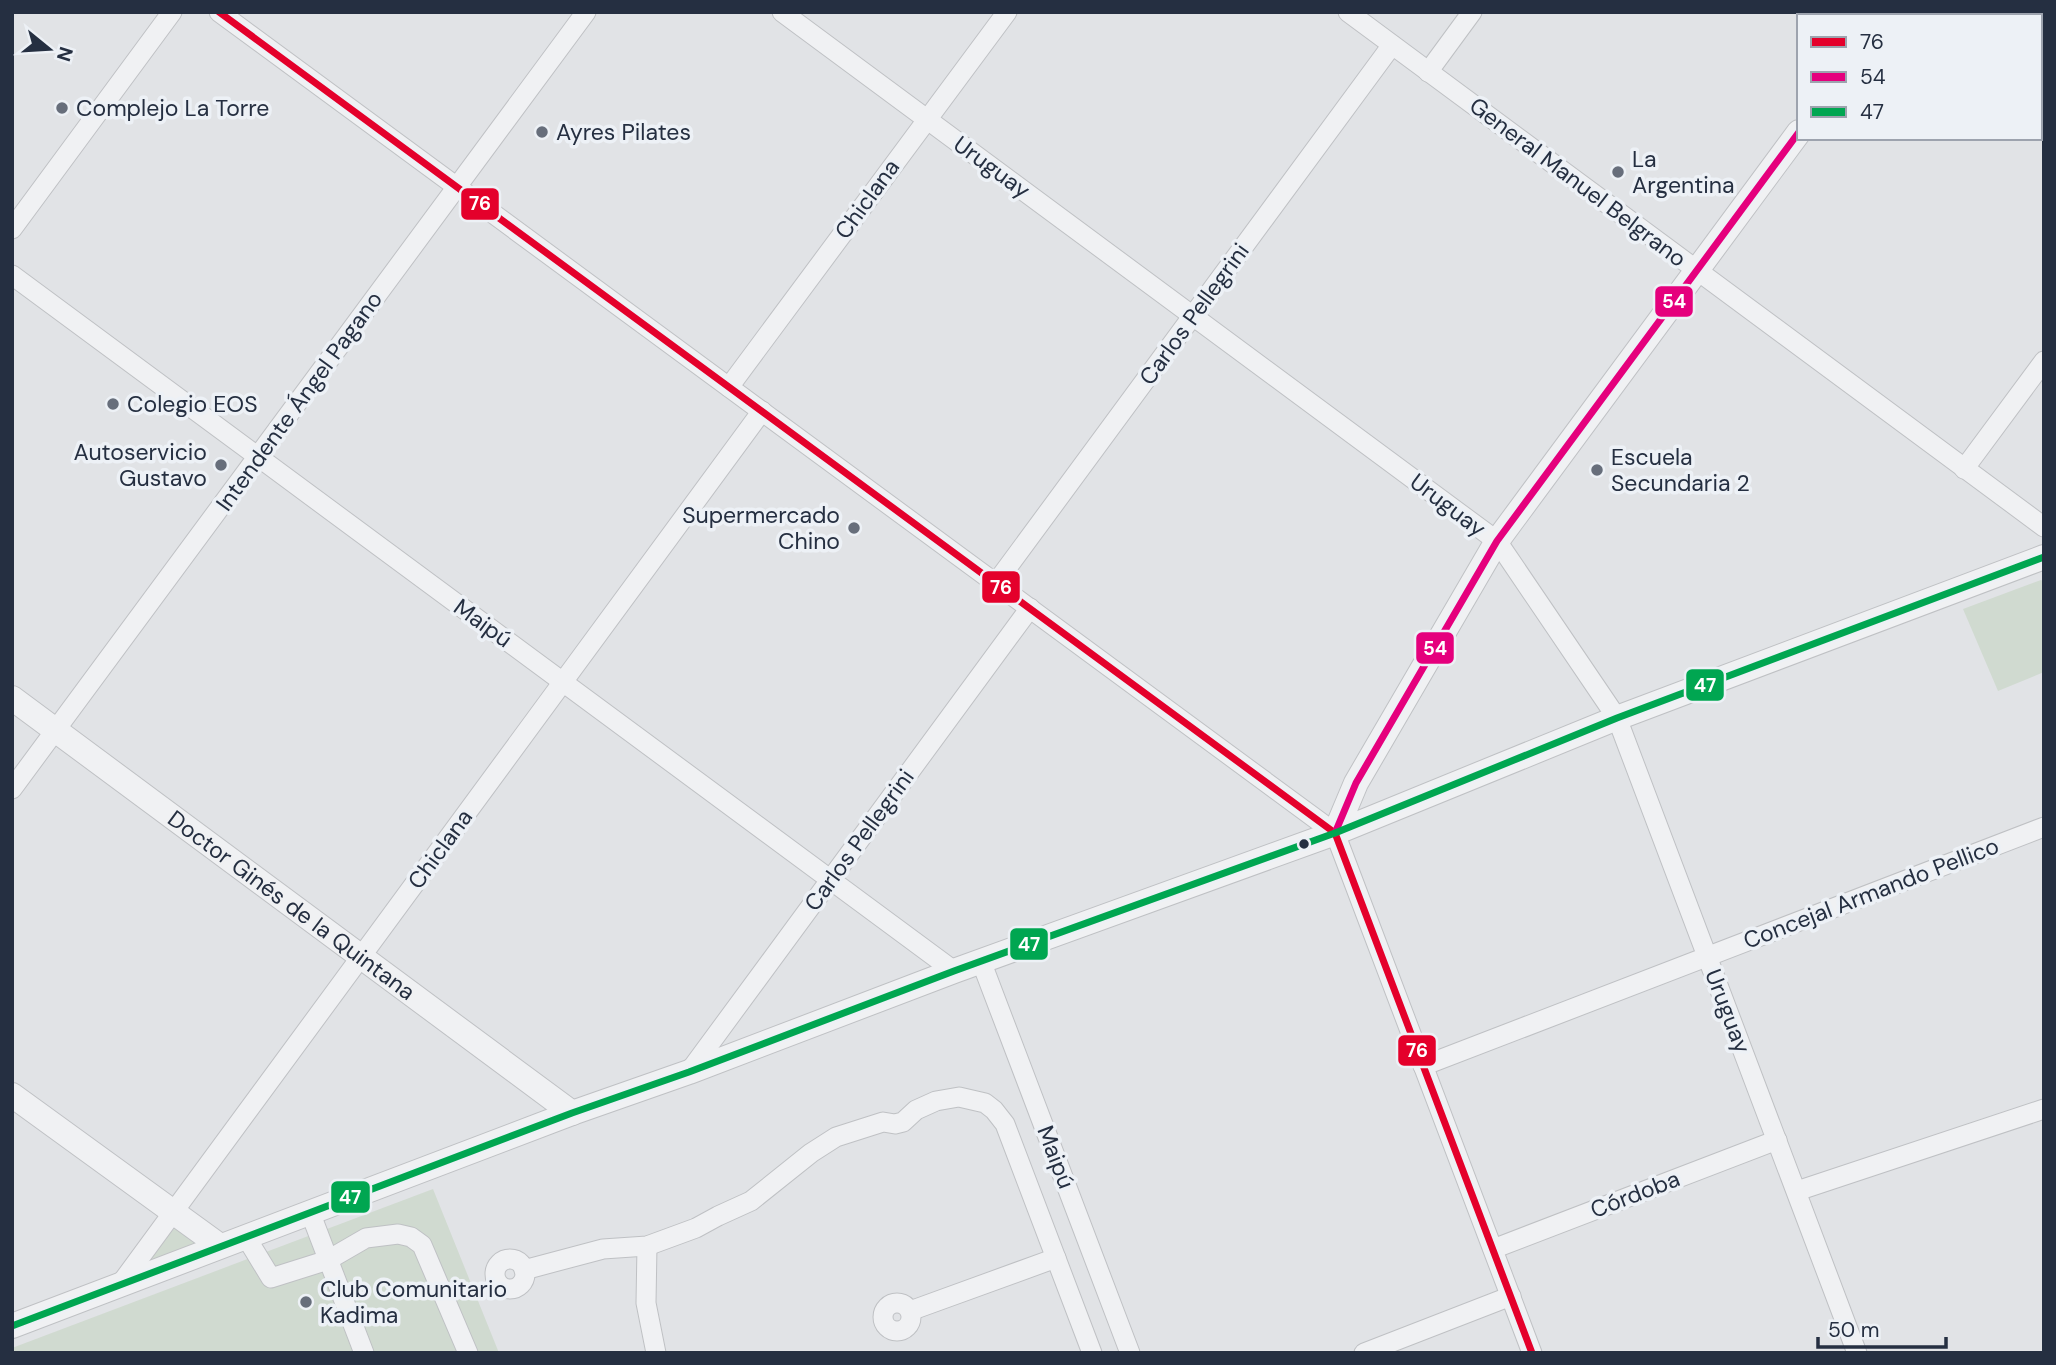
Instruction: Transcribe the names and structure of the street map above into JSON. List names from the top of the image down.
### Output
{
  "streets": {
    "street": [
      "Uruguay",
      "General Manuel Belgrano",
      "Chiclana",
      "Carlos Pellegrini",
      "Intendente Ángel Pagano",
      "Maipú",
      "Concejal Armando Pellico",
      "Doctor Ginés de la Quintana",
      "Córdoba"
    ]
  },
  "crossings": [
    ["Uruguay", "Chiclana"],
    ["Uruguay", "Carlos Pellegrini"],
    ["Uruguay", "Concejal Armando Pellico"],
    ["Uruguay", "Córdoba"],
    ["General Manuel Belgrano", "Carlos Pellegrini"],
    ["Chiclana", "Maipú"],
    ["Chiclana", "Doctor Ginés de la Quintana"],
    ["Carlos Pellegrini", "Maipú"],
    ["Intendente Ángel Pagano", "Maipú"],
    ["Intendente Ángel Pagano", "Doctor Ginés de la Quintana"]
  ],
  "places": [
    "Complejo La Torre",
    "Ayres Pilates",
    "La Argentina",
    "Colegio EOS",
    "Autoservicio Gustavo",
    "Escuela Secundaria 2",
    "Supermercado Chino",
    "Club Comunitario Kadima"
  ],
  "lines": ["transit line 76", "transit line 54", "transit line 47"],
  "legend": ["76", "54", "47"],
  "scale_bar": "50 m",
  "north": "right"
}
